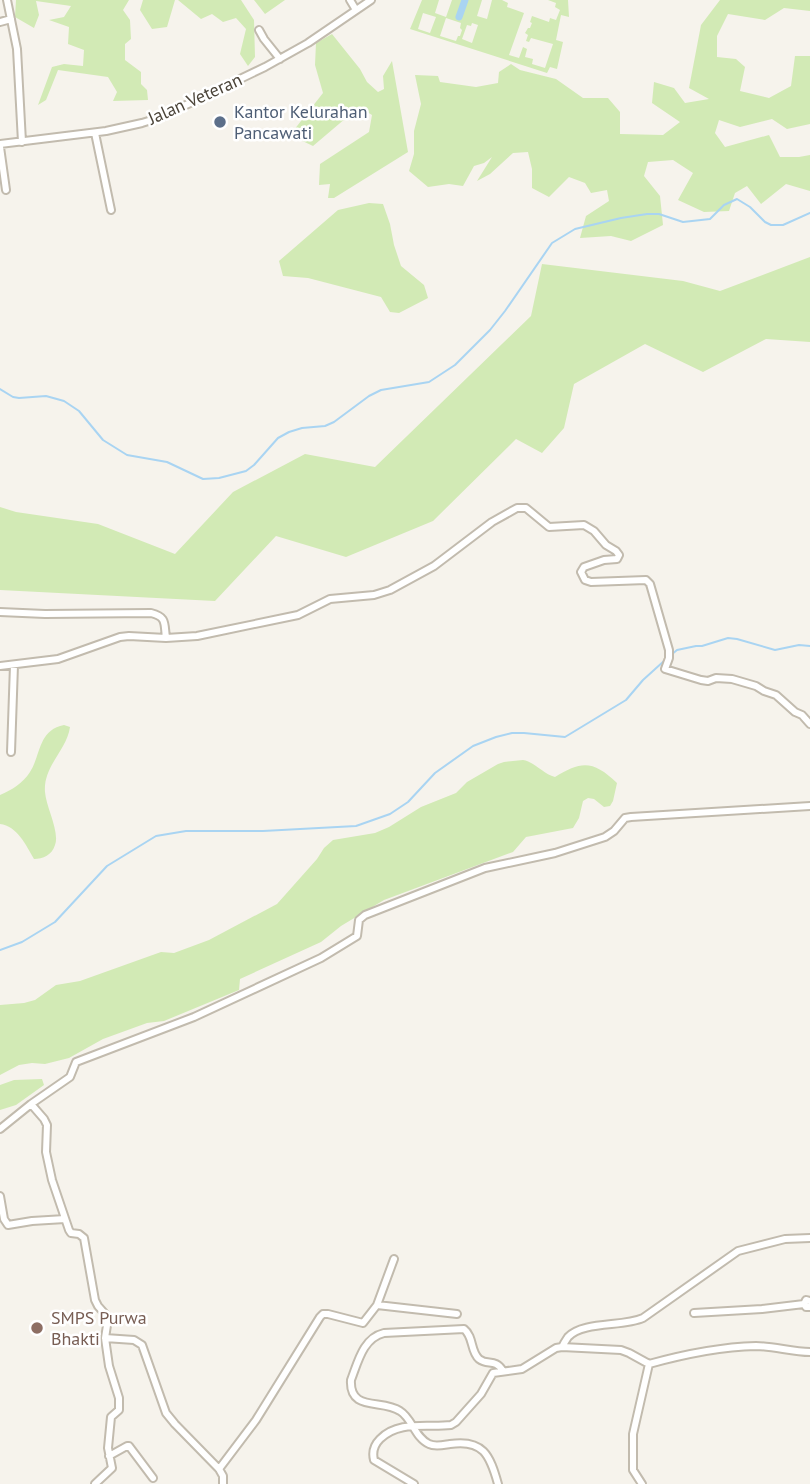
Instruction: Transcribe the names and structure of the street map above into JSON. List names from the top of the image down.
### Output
{
  "streets": {
    "street": ["Jalan Veteran"]
  },
  "places": ["Kantor Kelurahan Pancawati", "SMPS Purwa Bhakti"]
}
